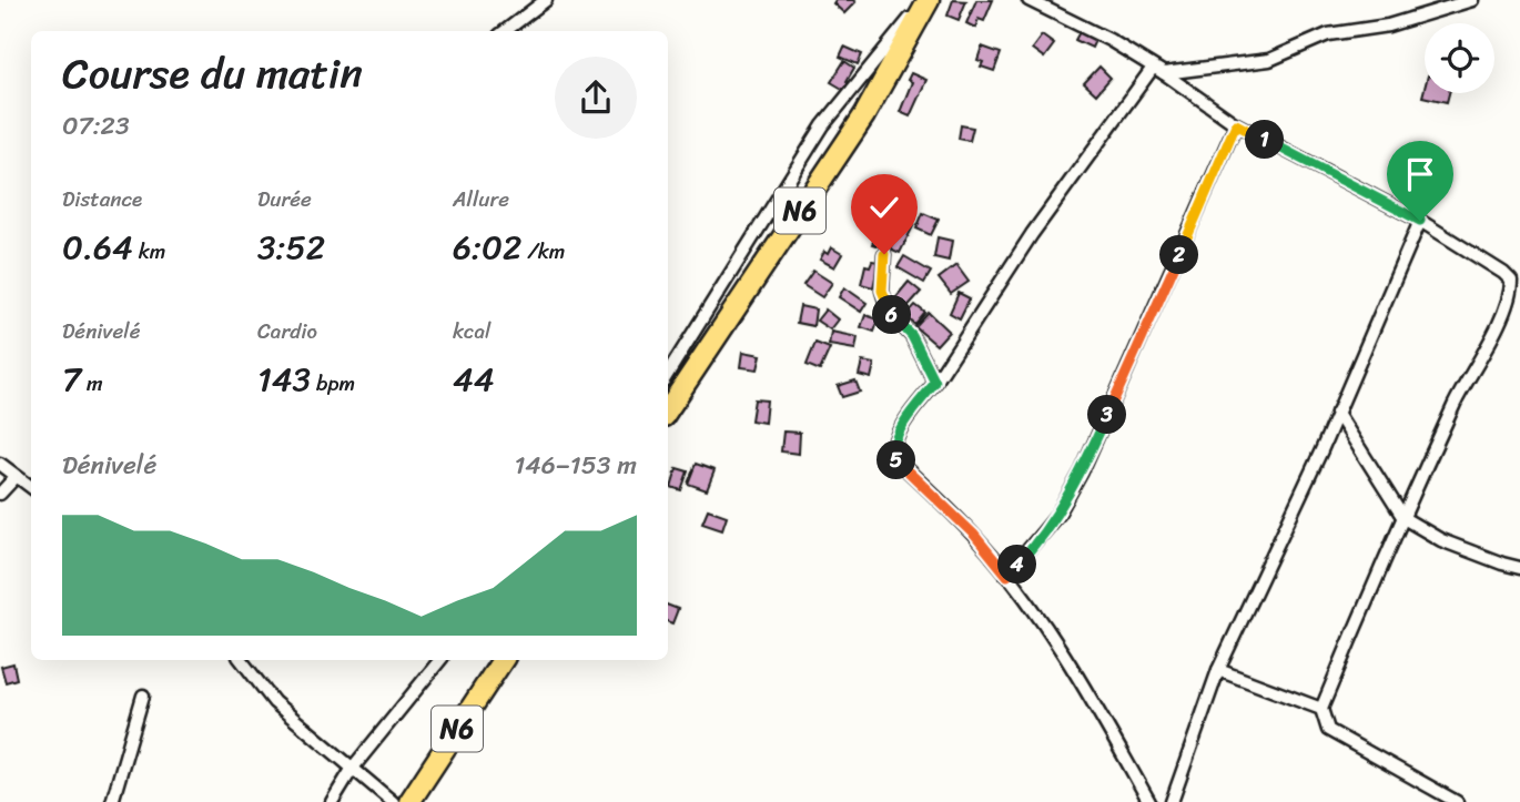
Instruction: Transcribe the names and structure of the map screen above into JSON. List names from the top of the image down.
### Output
{
  "streets": {
    "highway": ["N6"]
  },
  "page": {
    "heading": ["Course du matin", "07:23"],
    "pins": [
      "1",
      "2",
      "6",
      "3",
      "5",
      "4"
    ],
    "stats": [
      ["Distance", "0.64 km"],
      ["Durée", "3:52"],
      ["Allure", "6:02 /km"],
      ["Dénivelé", "7 m"],
      ["Cardio", "143 bpm"],
      ["kcal", "44"]
    ],
    "chart": ["Dénivelé", "146–153 m"]
  }
}
